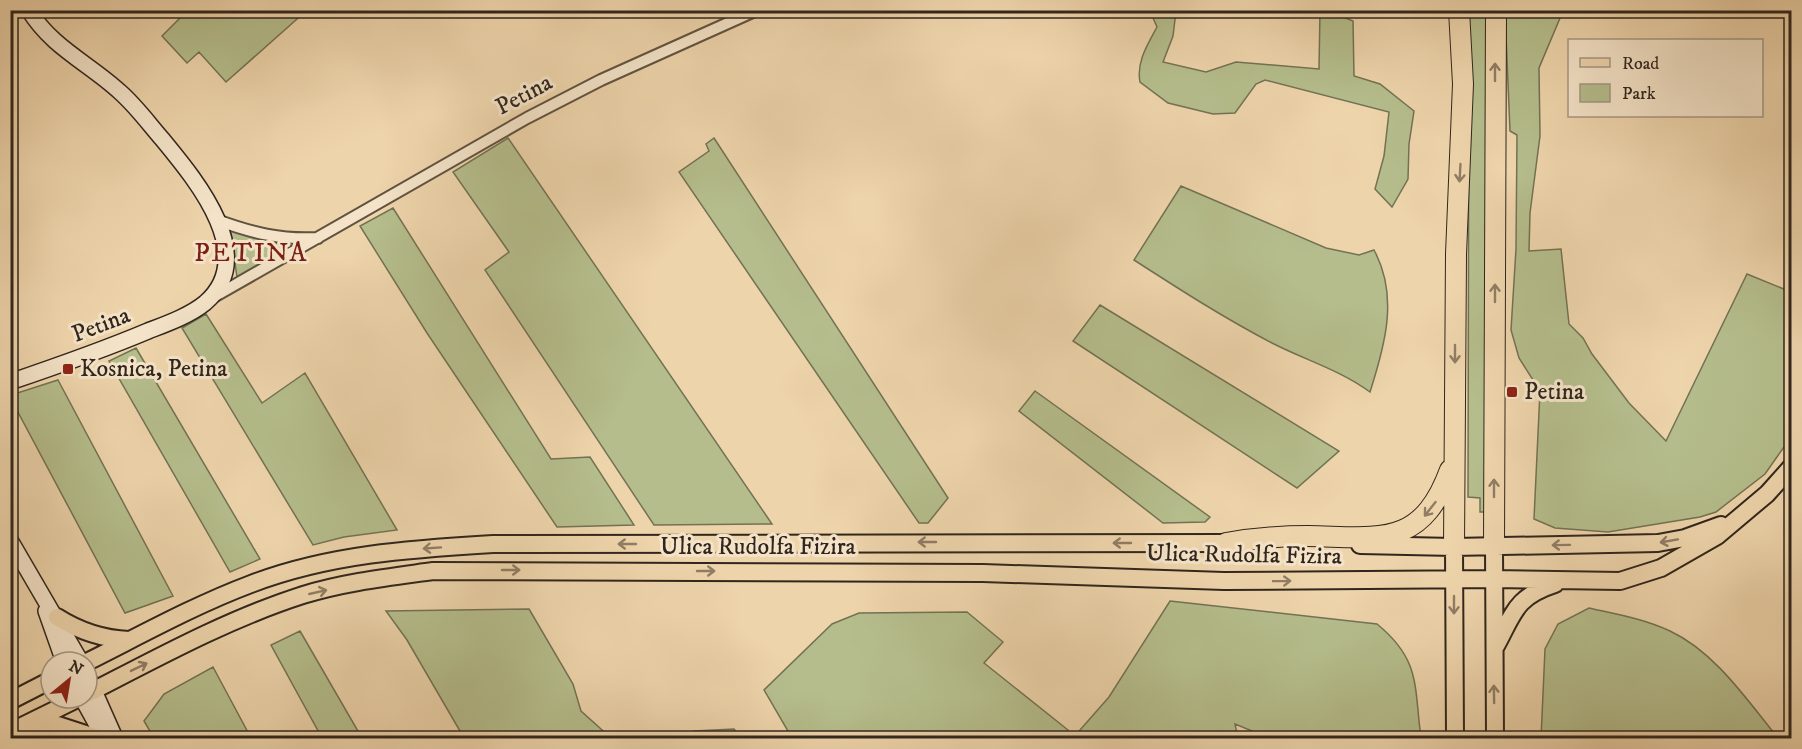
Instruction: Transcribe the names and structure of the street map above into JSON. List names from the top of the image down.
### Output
{
  "streets": {
    "main road": ["Ulica Rudolfa Fizira"],
    "street": ["Petina"]
  },
  "districts": ["PETINA"],
  "places": {
    "transit": ["Kosnica, Petina", "Petina"]
  },
  "legend": ["Road", "Park"],
  "north": "top right"
}
